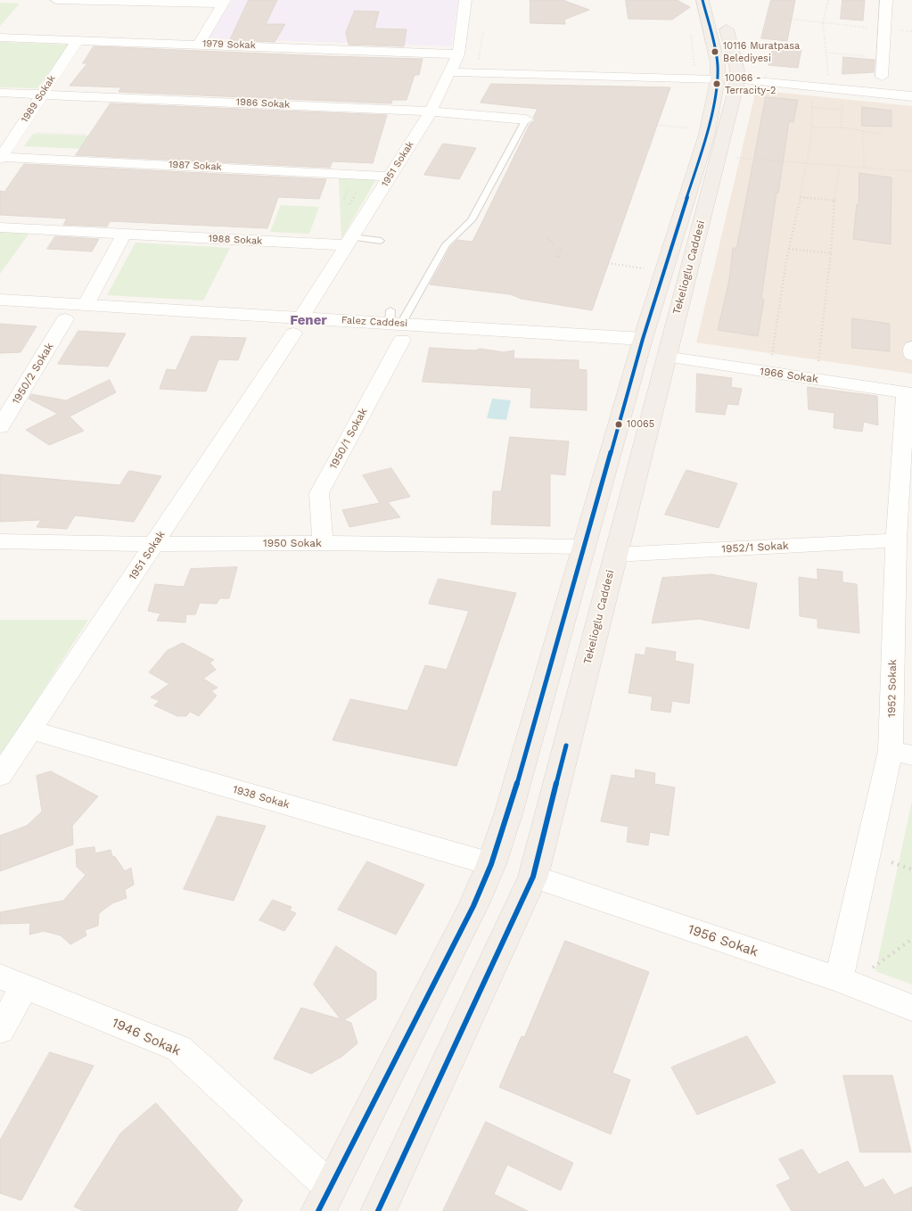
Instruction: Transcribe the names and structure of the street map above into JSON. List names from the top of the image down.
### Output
{
  "streets": {
    "main road": ["Tekelioglu Caddesi"],
    "street": [
      "1979 Sokak",
      "1989 Sokak",
      "1986 Sokak",
      "1951 Sokak",
      "1987 Sokak",
      "1988 Sokak",
      "Falez Caddesi",
      "1950/2 Sokak",
      "1966 Sokak",
      "1950/1 Sokak",
      "1950 Sokak",
      "1952/1 Sokak",
      "1952 Sokak",
      "1938 Sokak",
      "1956 Sokak",
      "1946 Sokak"
    ]
  },
  "crossings": [
    ["1979 Sokak", "1989 Sokak"],
    ["1979 Sokak", "1951 Sokak"],
    ["1989 Sokak", "1986 Sokak"],
    ["1989 Sokak", "1987 Sokak"],
    ["1986 Sokak", "1951 Sokak"],
    ["1951 Sokak", "1987 Sokak"],
    ["1951 Sokak", "1988 Sokak"],
    ["1951 Sokak", "Falez Caddesi"],
    ["1951 Sokak", "1950 Sokak"],
    ["1951 Sokak", "1938 Sokak"],
    ["Tekelioglu Caddesi", "Falez Caddesi"],
    ["Tekelioglu Caddesi", "1966 Sokak"],
    ["Tekelioglu Caddesi", "1950 Sokak"],
    ["Tekelioglu Caddesi", "1952/1 Sokak"],
    ["Tekelioglu Caddesi", "1938 Sokak"],
    ["Tekelioglu Caddesi", "1956 Sokak"],
    ["Tekelioglu Caddesi", "1946 Sokak"],
    ["Falez Caddesi", "1950/2 Sokak"],
    ["Falez Caddesi", "1950/1 Sokak"],
    ["1966 Sokak", "1952 Sokak"],
    ["1950/1 Sokak", "1950 Sokak"],
    ["1952/1 Sokak", "1952 Sokak"],
    ["1952 Sokak", "1956 Sokak"]
  ],
  "districts": ["Fener"],
  "places": ["10116 Muratpasa Belediyesi", "10066 - Terracity-2", "10065"]
}
